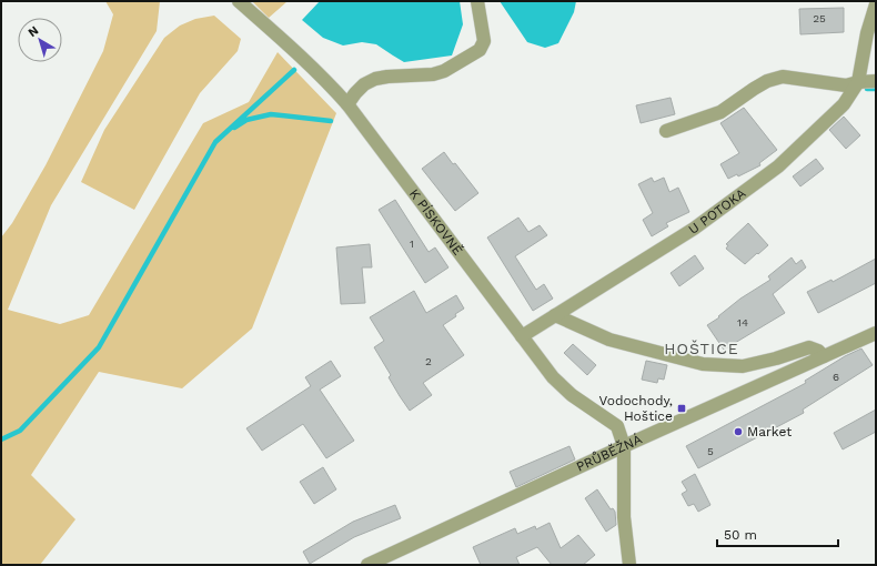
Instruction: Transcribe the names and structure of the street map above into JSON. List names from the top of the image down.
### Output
{
  "streets": {
    "street": ["U POTOKA", "K PÍSKOVNĚ", "PRŮBĚŽNÁ"]
  },
  "crossings": [
    ["U POTOKA", "K PÍSKOVNĚ"],
    ["K PÍSKOVNĚ", "PRŮBĚŽNÁ"]
  ],
  "districts": ["HOŠTICE"],
  "places": {
    "transit": ["Vodochody, Hoštice"],
    "other": ["Market"]
  },
  "house_numbers": [
    "25",
    "1",
    "14",
    "2",
    "6",
    "5"
  ],
  "scale_bar": "50 m",
  "north": "top left"
}
